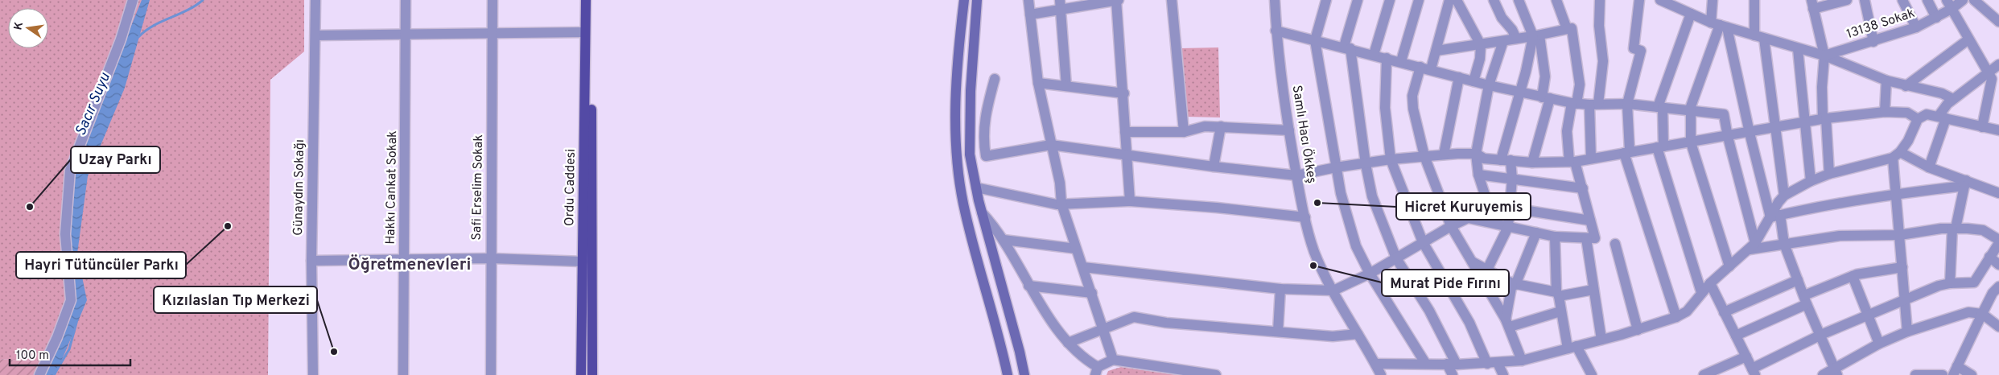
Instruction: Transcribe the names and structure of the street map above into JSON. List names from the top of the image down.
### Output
{
  "streets": {
    "main road": ["Ordu Caddesi"],
    "street": [
      "13138 Sokak",
      "Samlı Hacı Ökkeş",
      "Günaydın Sokağı",
      "Hakkı Cankat Sokak",
      "Safi Erselim Sokak"
    ]
  },
  "districts": ["Öğretmenevleri"],
  "water": ["Sacır Suyu"],
  "places": [
    "Hicret Kuruyemis",
    "Uzay Parkı",
    "Hayri Tütüncüler Parkı",
    "Murat Pide Fırını",
    "Kızılaslan Tıp Merkezi"
  ],
  "scale_bar": "100 m",
  "north": "left"
}
